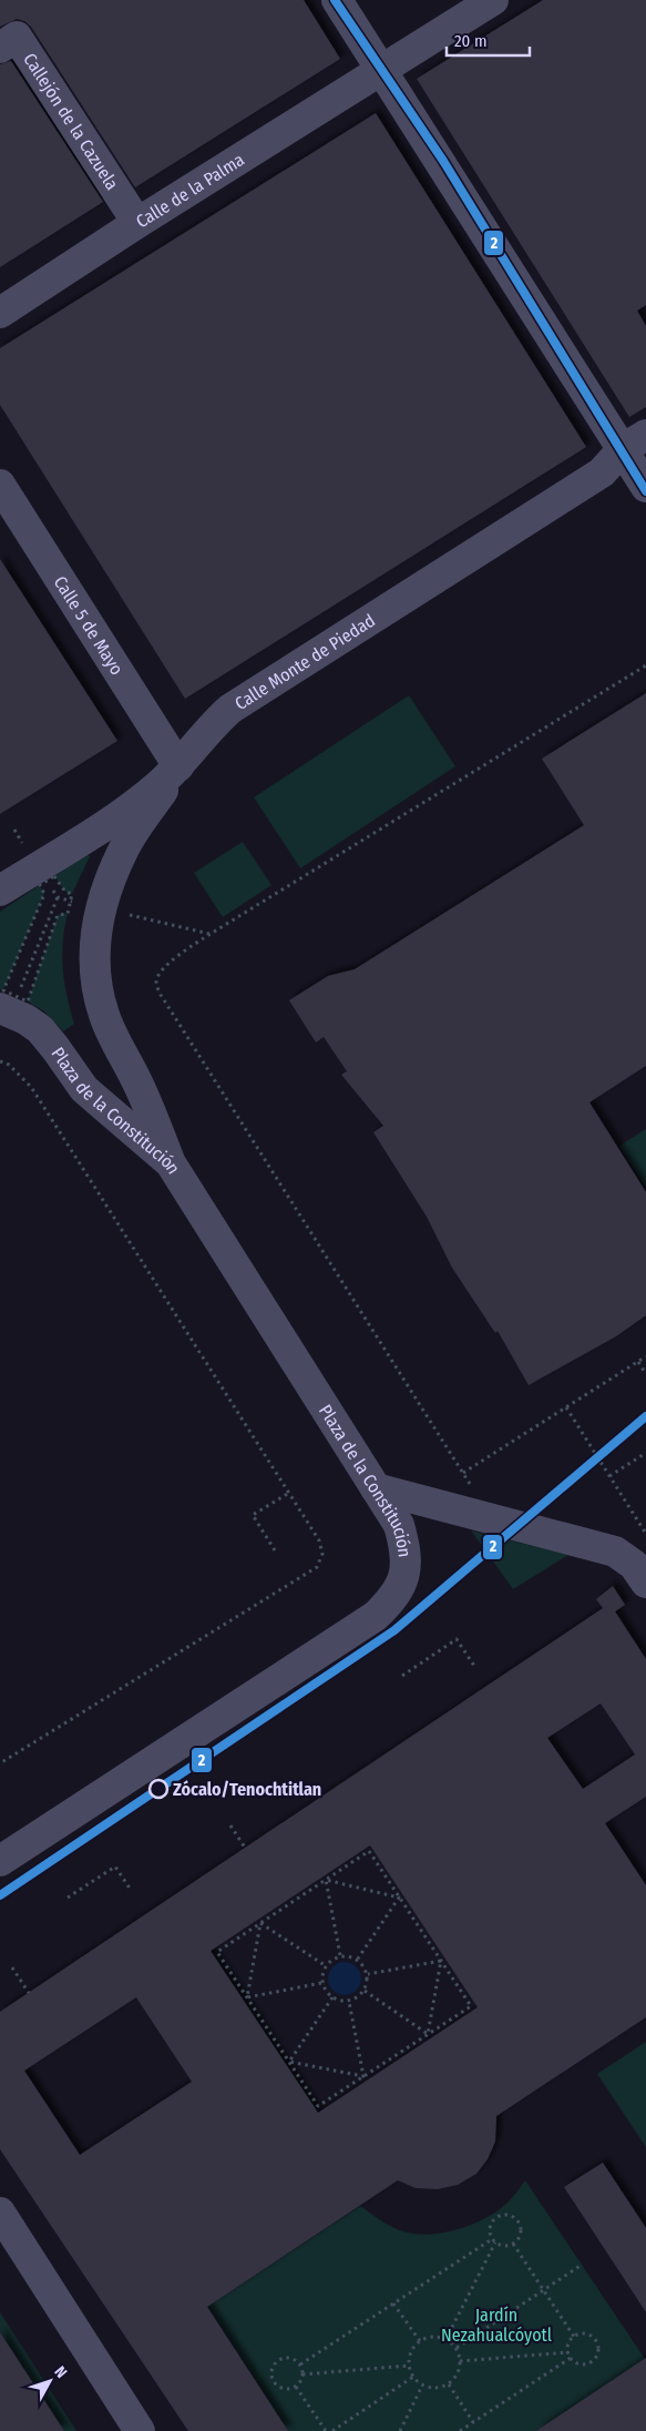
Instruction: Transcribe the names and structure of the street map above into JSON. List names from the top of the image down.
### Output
{
  "streets": {
    "street": [
      "Callejón de la Cazuela",
      "Calle de la Palma",
      "Calle 5 de Mayo",
      "Calle Monte de Piedad",
      "Plaza de la Constitución"
    ]
  },
  "crossings": [
    ["Callejón de la Cazuela", "Calle de la Palma"],
    ["Calle 5 de Mayo", "Calle Monte de Piedad"]
  ],
  "parks": ["Jardín Nezahualcóyotl"],
  "places": ["Zócalo/Tenochtitlan"],
  "lines": ["transit line 2"],
  "scale_bar": "20 m",
  "north": "top right"
}
